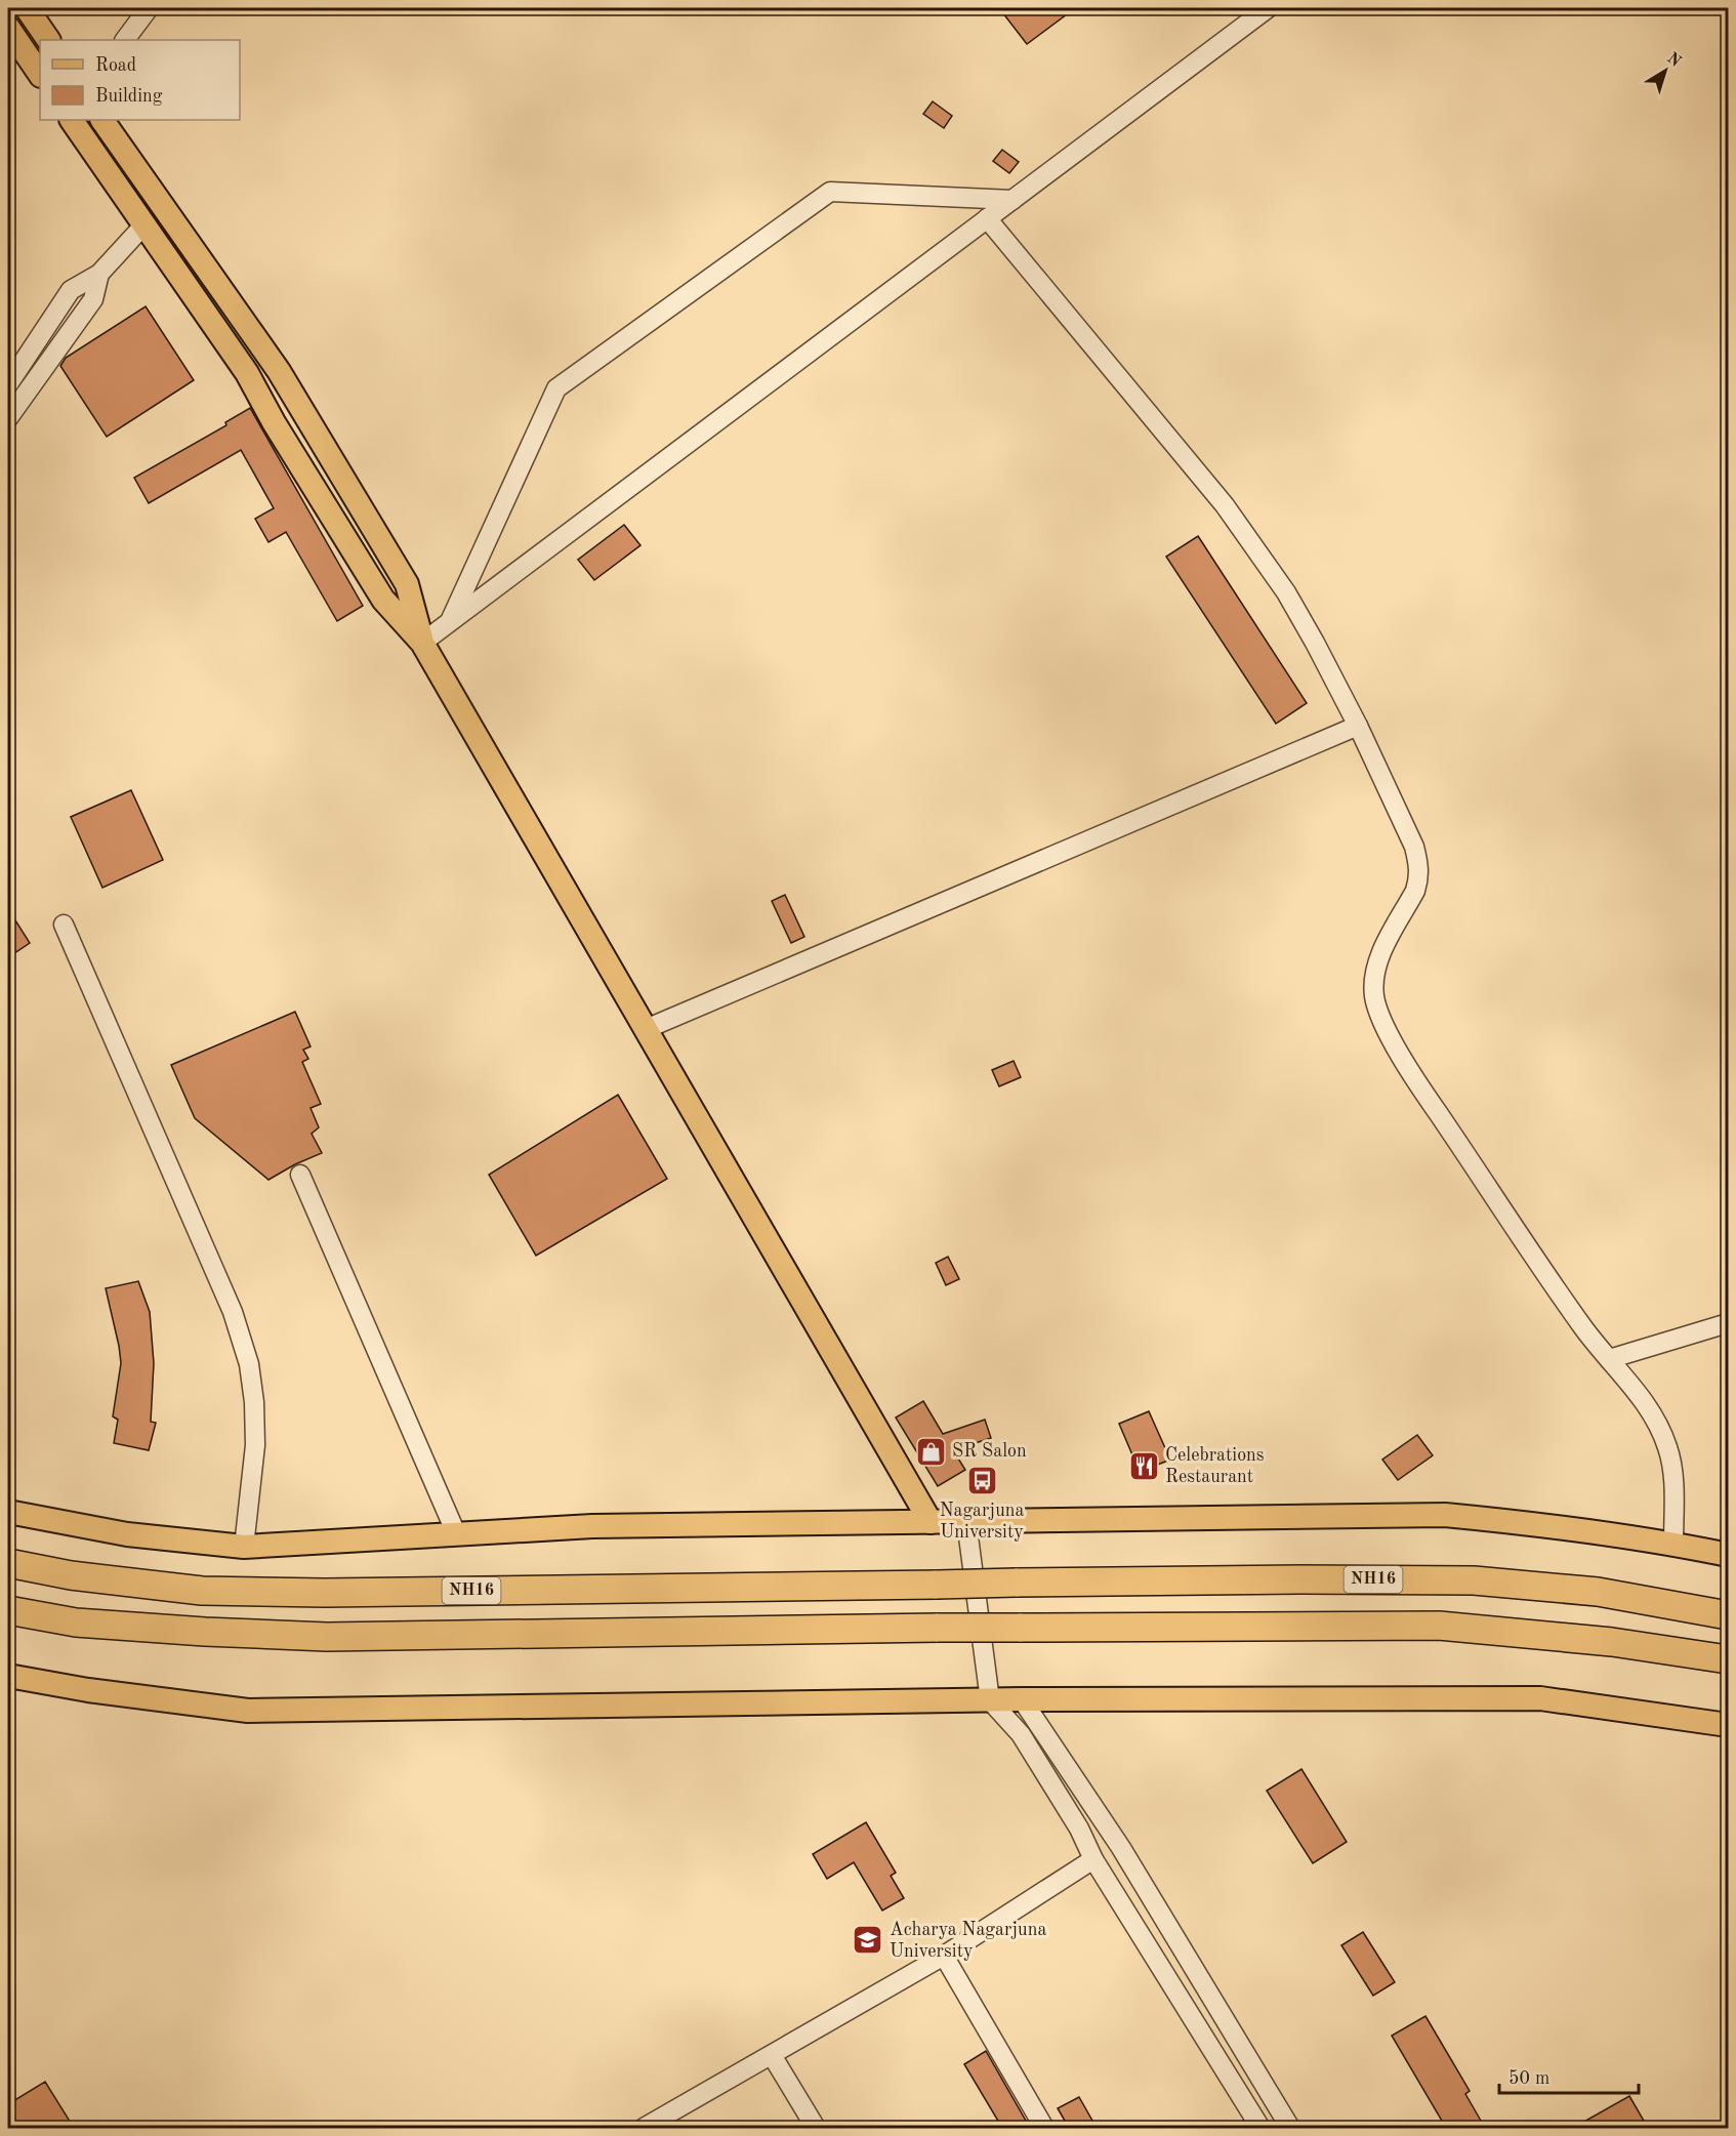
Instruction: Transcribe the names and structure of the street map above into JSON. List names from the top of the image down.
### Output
{
  "streets": {
    "highway": ["NH16"]
  },
  "places": {
    "shop": ["SR Salon"],
    "restaurant": ["Celebrations Restaurant"],
    "bus stop": ["Nagarjuna University"],
    "school or university": ["Acharya Nagarjuna University"]
  },
  "legend": ["Road", "Building"],
  "scale_bar": "50 m",
  "north": "top right"
}
